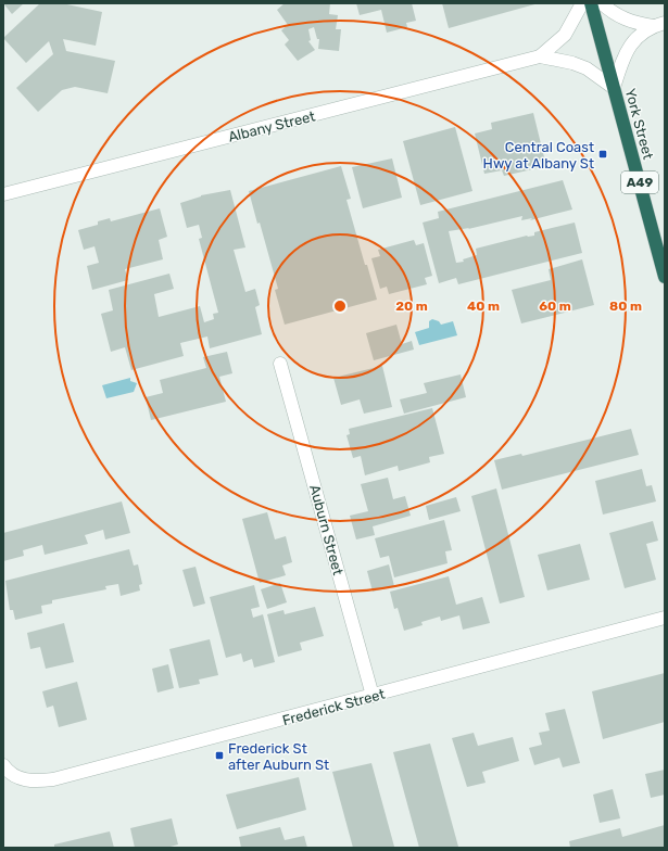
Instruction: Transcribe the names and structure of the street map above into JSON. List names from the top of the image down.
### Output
{
  "streets": {
    "highway": ["York Street", "A49"],
    "street": ["Albany Street", "Auburn Street", "Frederick Street"]
  },
  "crossings": [
    ["Auburn Street", "Frederick Street"]
  ],
  "places": {
    "transit": ["Central Coast Hwy at Albany St", "Frederick St after Auburn St"]
  },
  "rings": [
    "20 m",
    "40 m",
    "60 m",
    "80 m"
  ]
}
